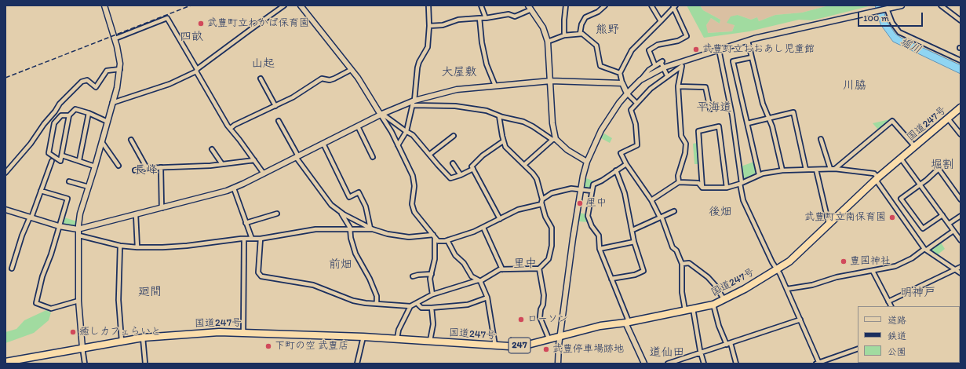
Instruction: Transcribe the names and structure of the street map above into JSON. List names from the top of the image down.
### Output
{
  "streets": {
    "highway": ["国道247号", "247"]
  },
  "districts": [
    "熊野",
    "四畝",
    "山起",
    "大屋敷",
    "川脇",
    "平海道",
    "堀割",
    "長峰",
    "後畑",
    "里中",
    "前畑",
    "廻間",
    "明神戸",
    "道仙田"
  ],
  "water": ["堀川"],
  "places": [
    "武豊町立わかば保育園",
    "武豊町立おおあし児童館",
    "里中",
    "武豊町立南保育園",
    "豊国神社",
    "ローソン",
    "癒しカフェらいと",
    "下町の空 武豊店",
    "武豊停車場跡地"
  ],
  "legend": ["道路", "鉄道", "公園"],
  "scale_bar": "100 m"
}
